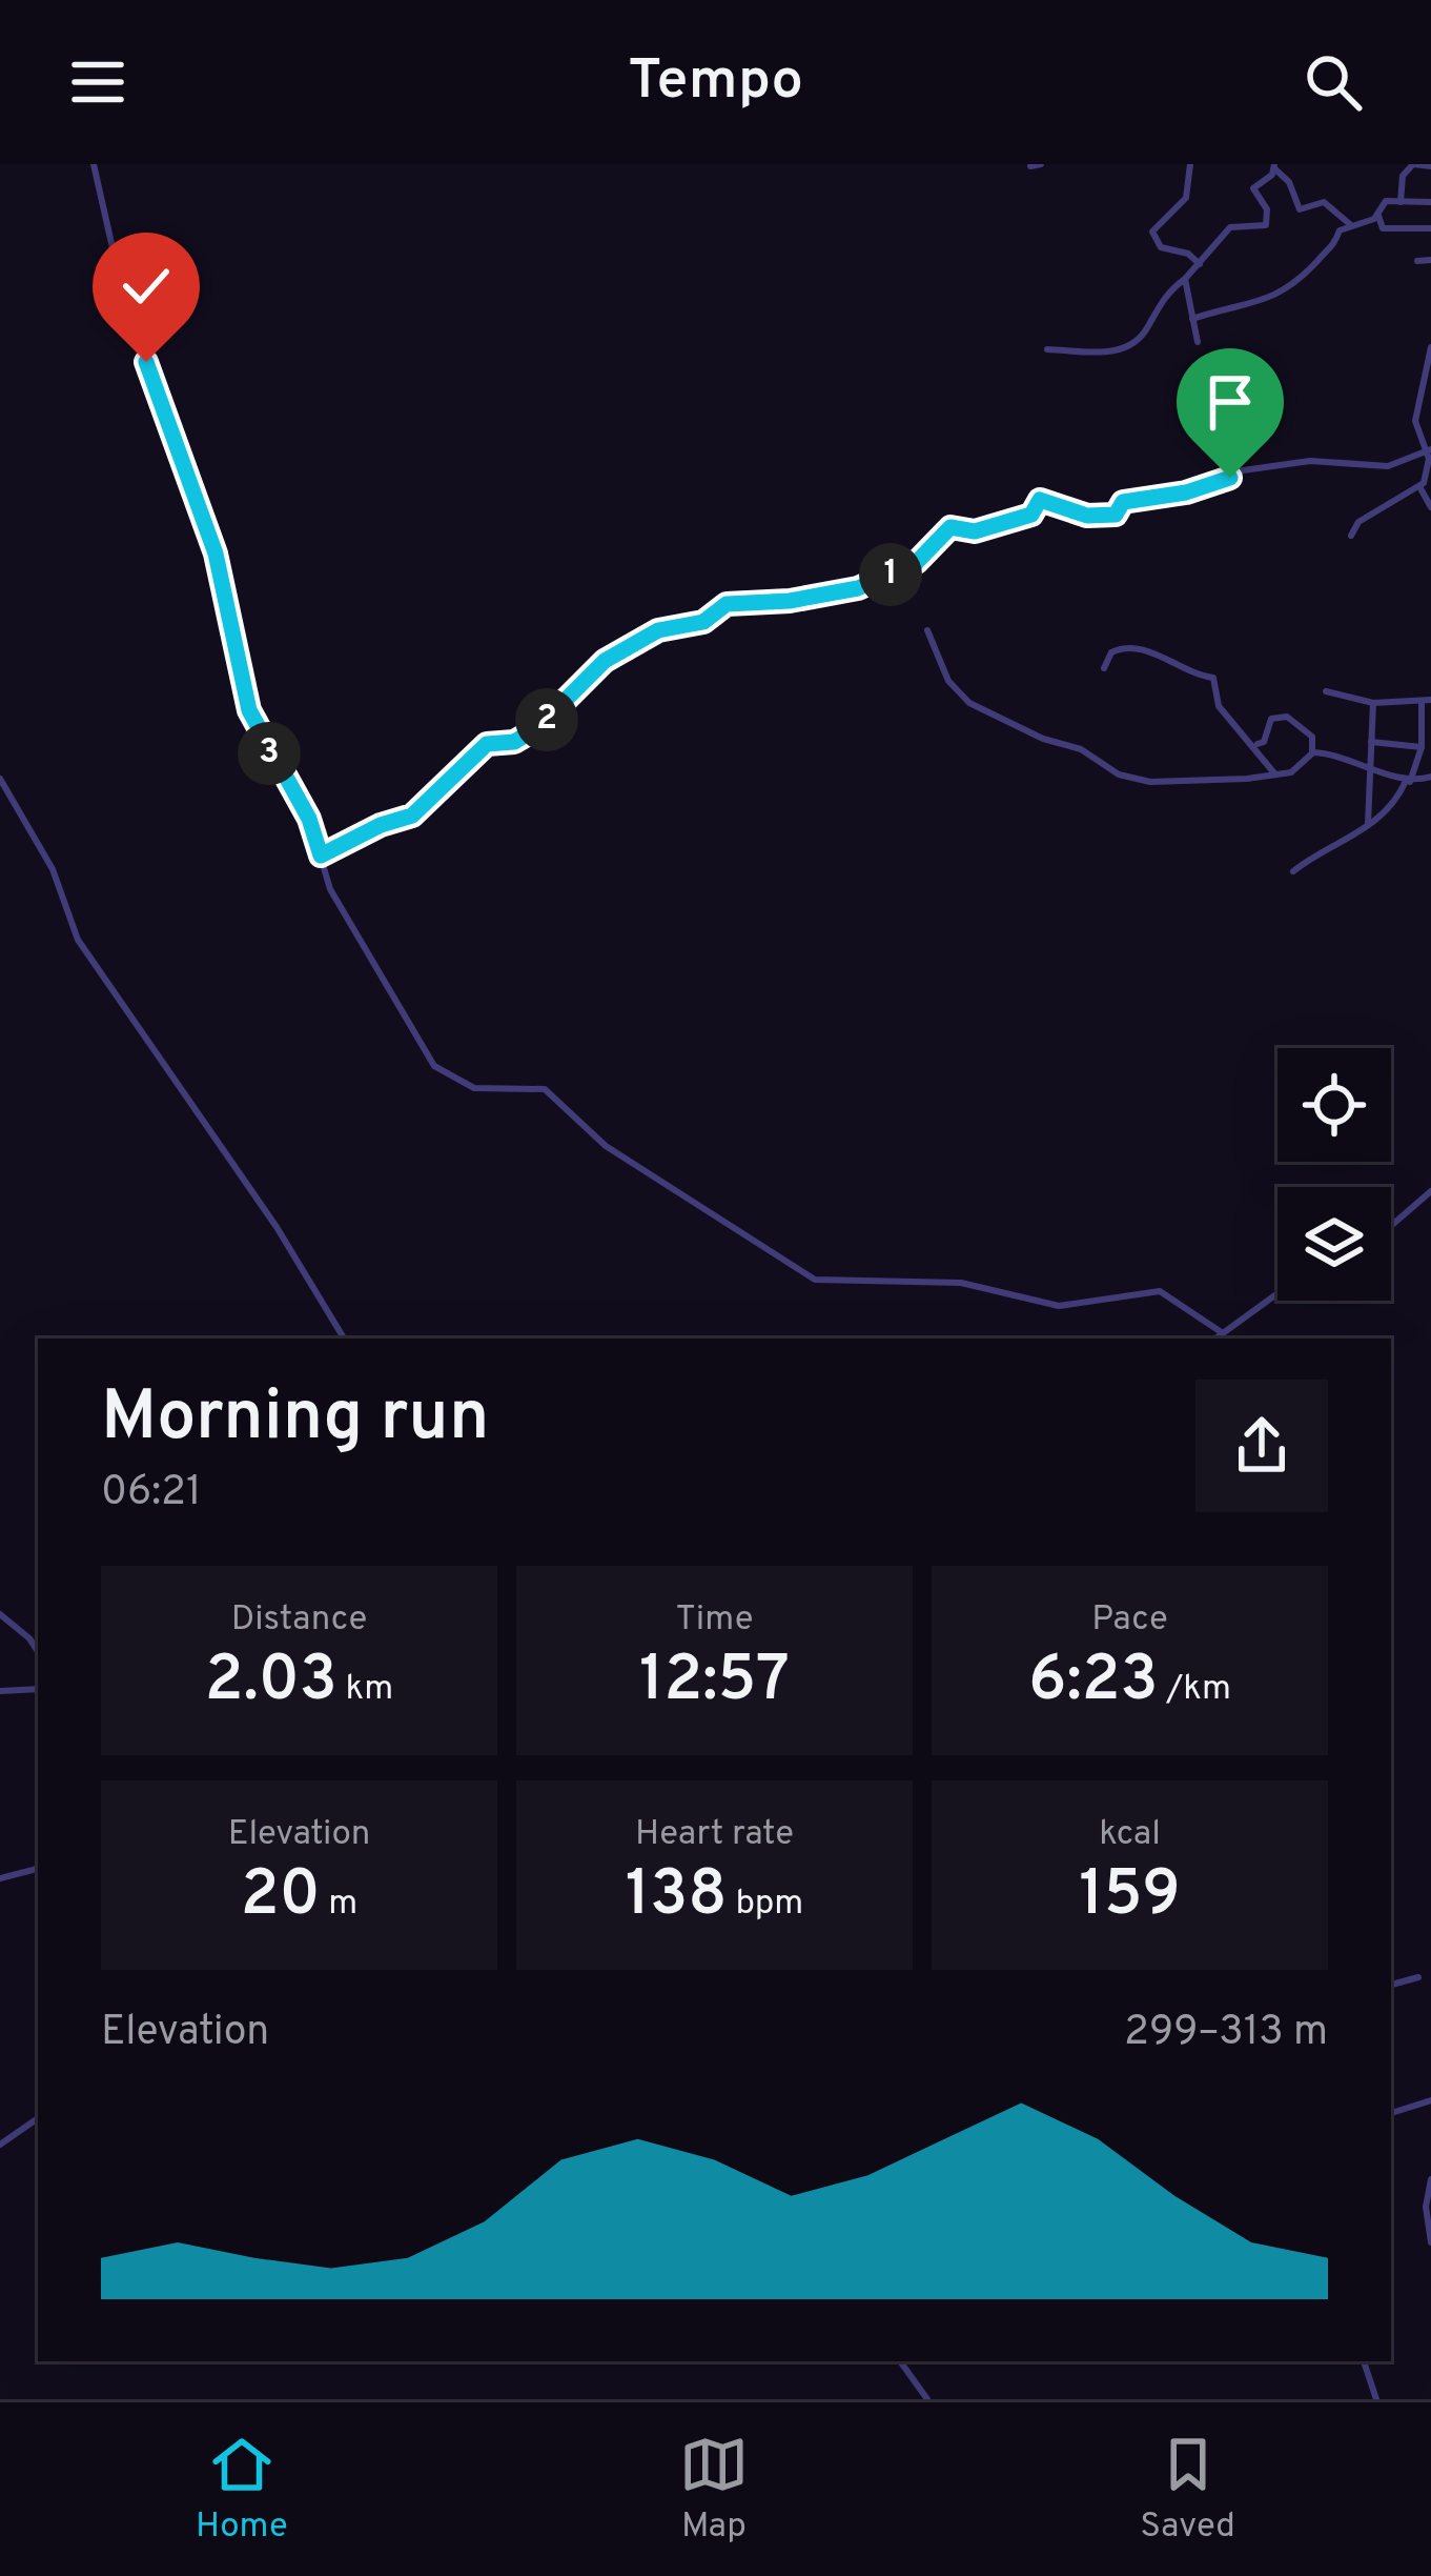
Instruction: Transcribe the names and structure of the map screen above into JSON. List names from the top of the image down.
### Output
{
  "page": {
    "header": "Tempo",
    "pins": ["1", "2", "3"],
    "heading": ["Morning run", "06:21"],
    "stats": [
      ["Distance", "2.03 km"],
      ["Time", "12:57"],
      ["Pace", "6:23 /km"],
      ["Elevation", "20 m"],
      ["Heart rate", "138 bpm"],
      ["kcal", "159"]
    ],
    "chart": ["Elevation", "299–313 m"],
    "tabs": ["Home", "Map", "Saved"]
  }
}
